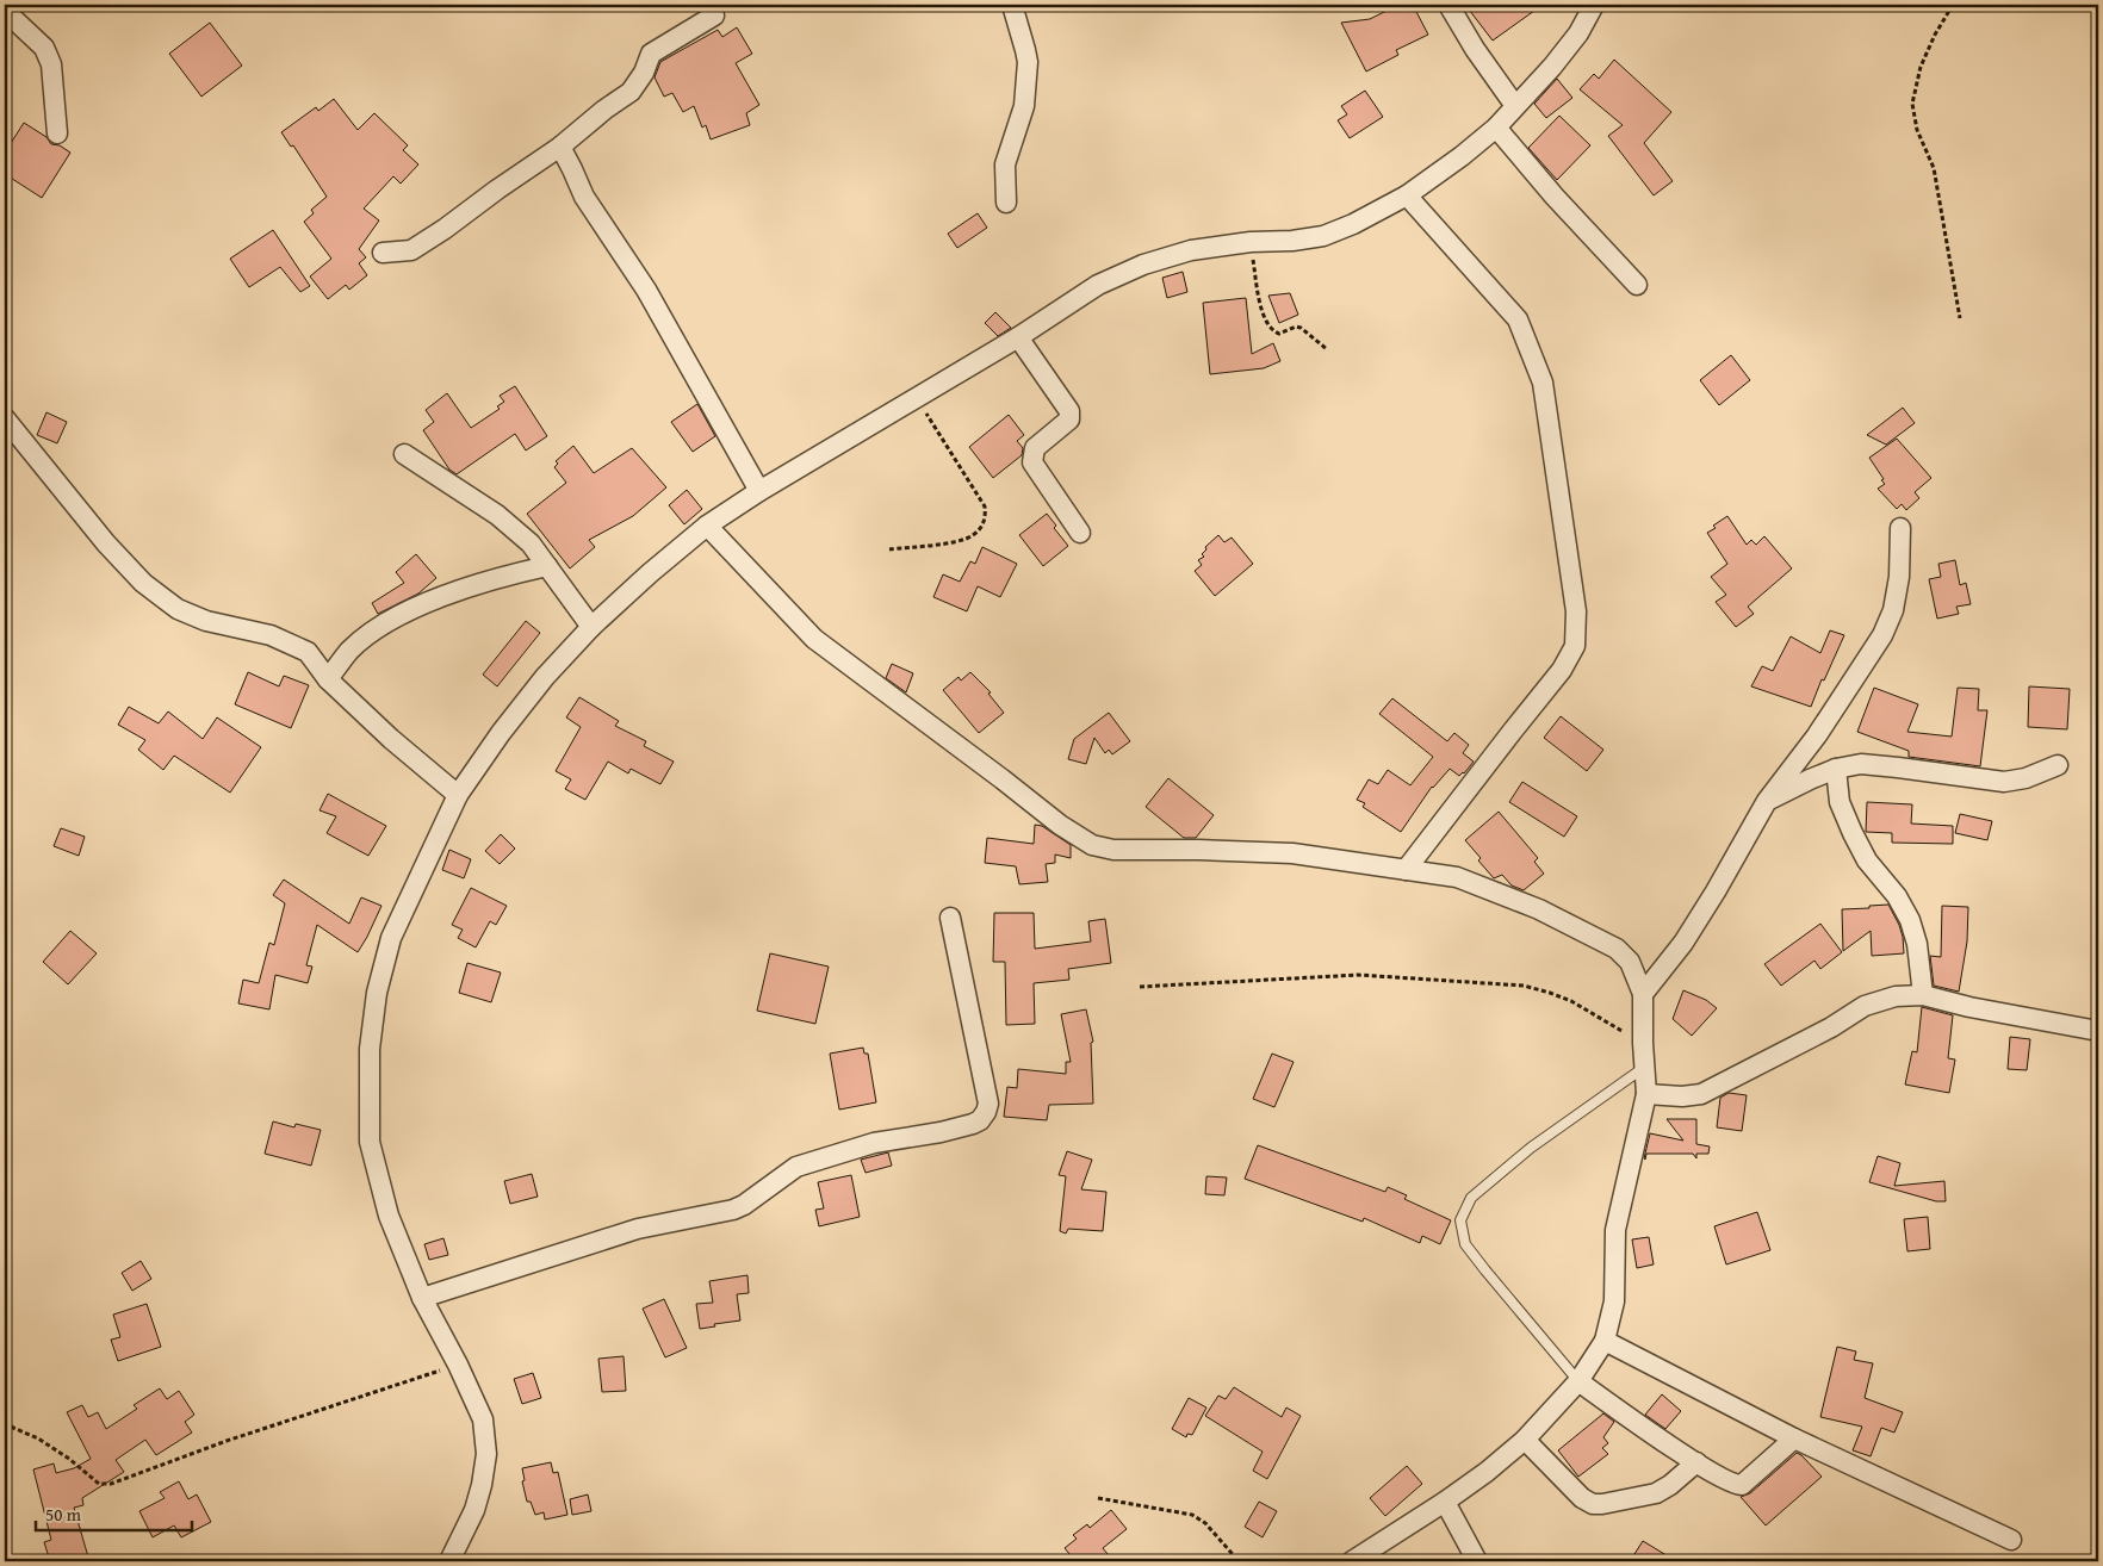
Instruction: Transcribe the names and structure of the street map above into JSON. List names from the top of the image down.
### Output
{
  "scale_bar": "50 m"
}
